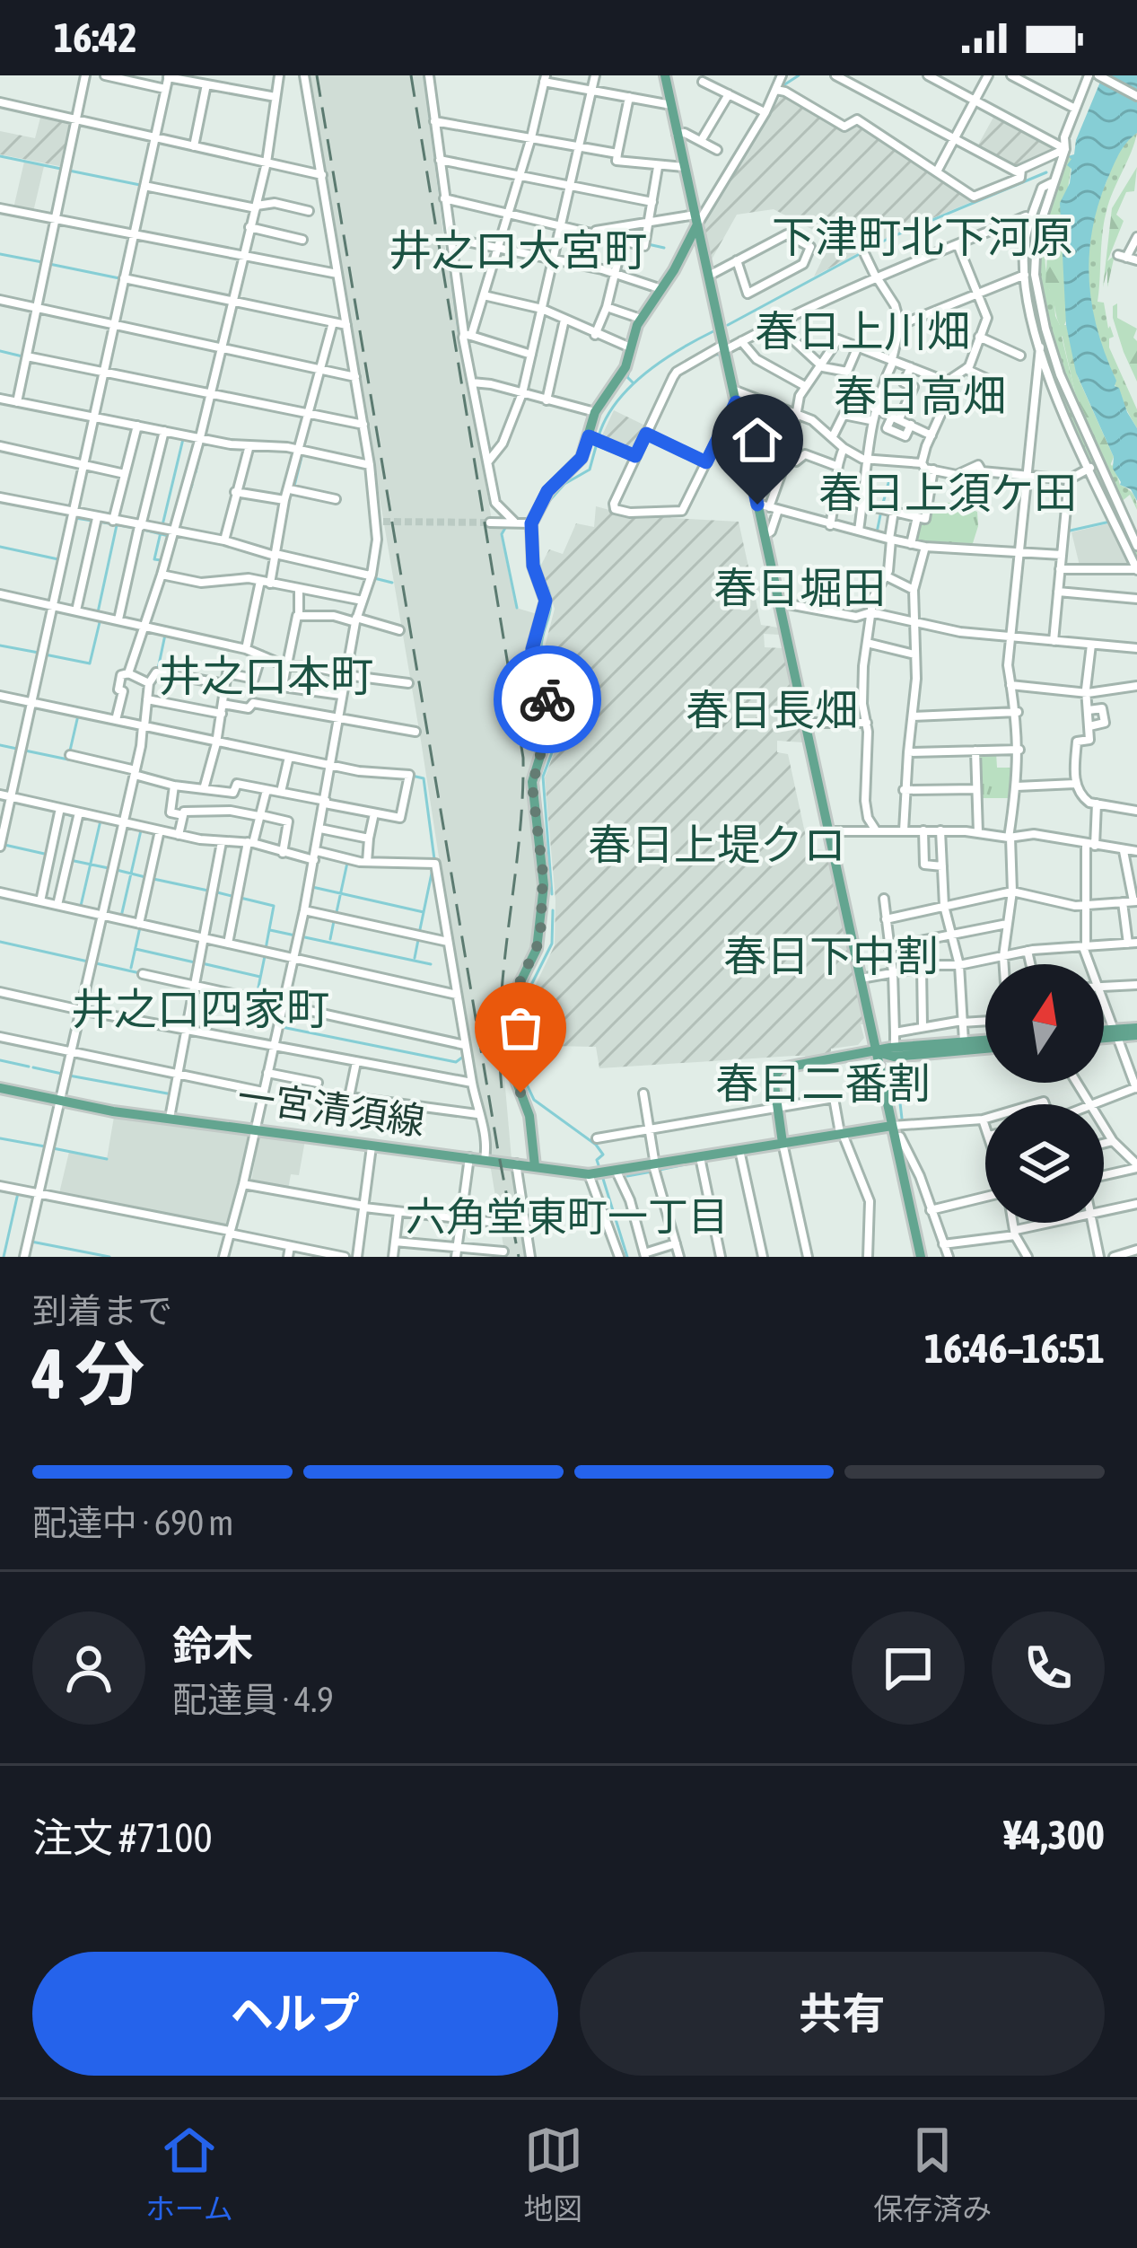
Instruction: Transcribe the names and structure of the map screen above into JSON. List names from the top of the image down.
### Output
{
  "streets": {
    "main road": ["一宮清須線"]
  },
  "districts": [
    "下津町北下河原",
    "井之口大宮町",
    "春日上川畑",
    "春日高畑",
    "春日上須ケ田",
    "春日堀田",
    "井之口本町",
    "春日長畑",
    "春日上堤クロ",
    "春日下中割",
    "井之口四家町",
    "春日二番割",
    "六角堂東町一丁目"
  ],
  "north": "top",
  "page": {
    "status": "16:42",
    "heading": ["4 分", "到着まで", "16:46–16:51"],
    "panel": [
      "鈴木",
      "配達員 · 4.9",
      "注文 #7100",
      "¥4,300"
    ],
    "bar": "配達中 · 690 m",
    "buttons": ["ヘルプ", "共有"],
    "tabs": ["ホーム", "地図", "保存済み"]
  }
}
